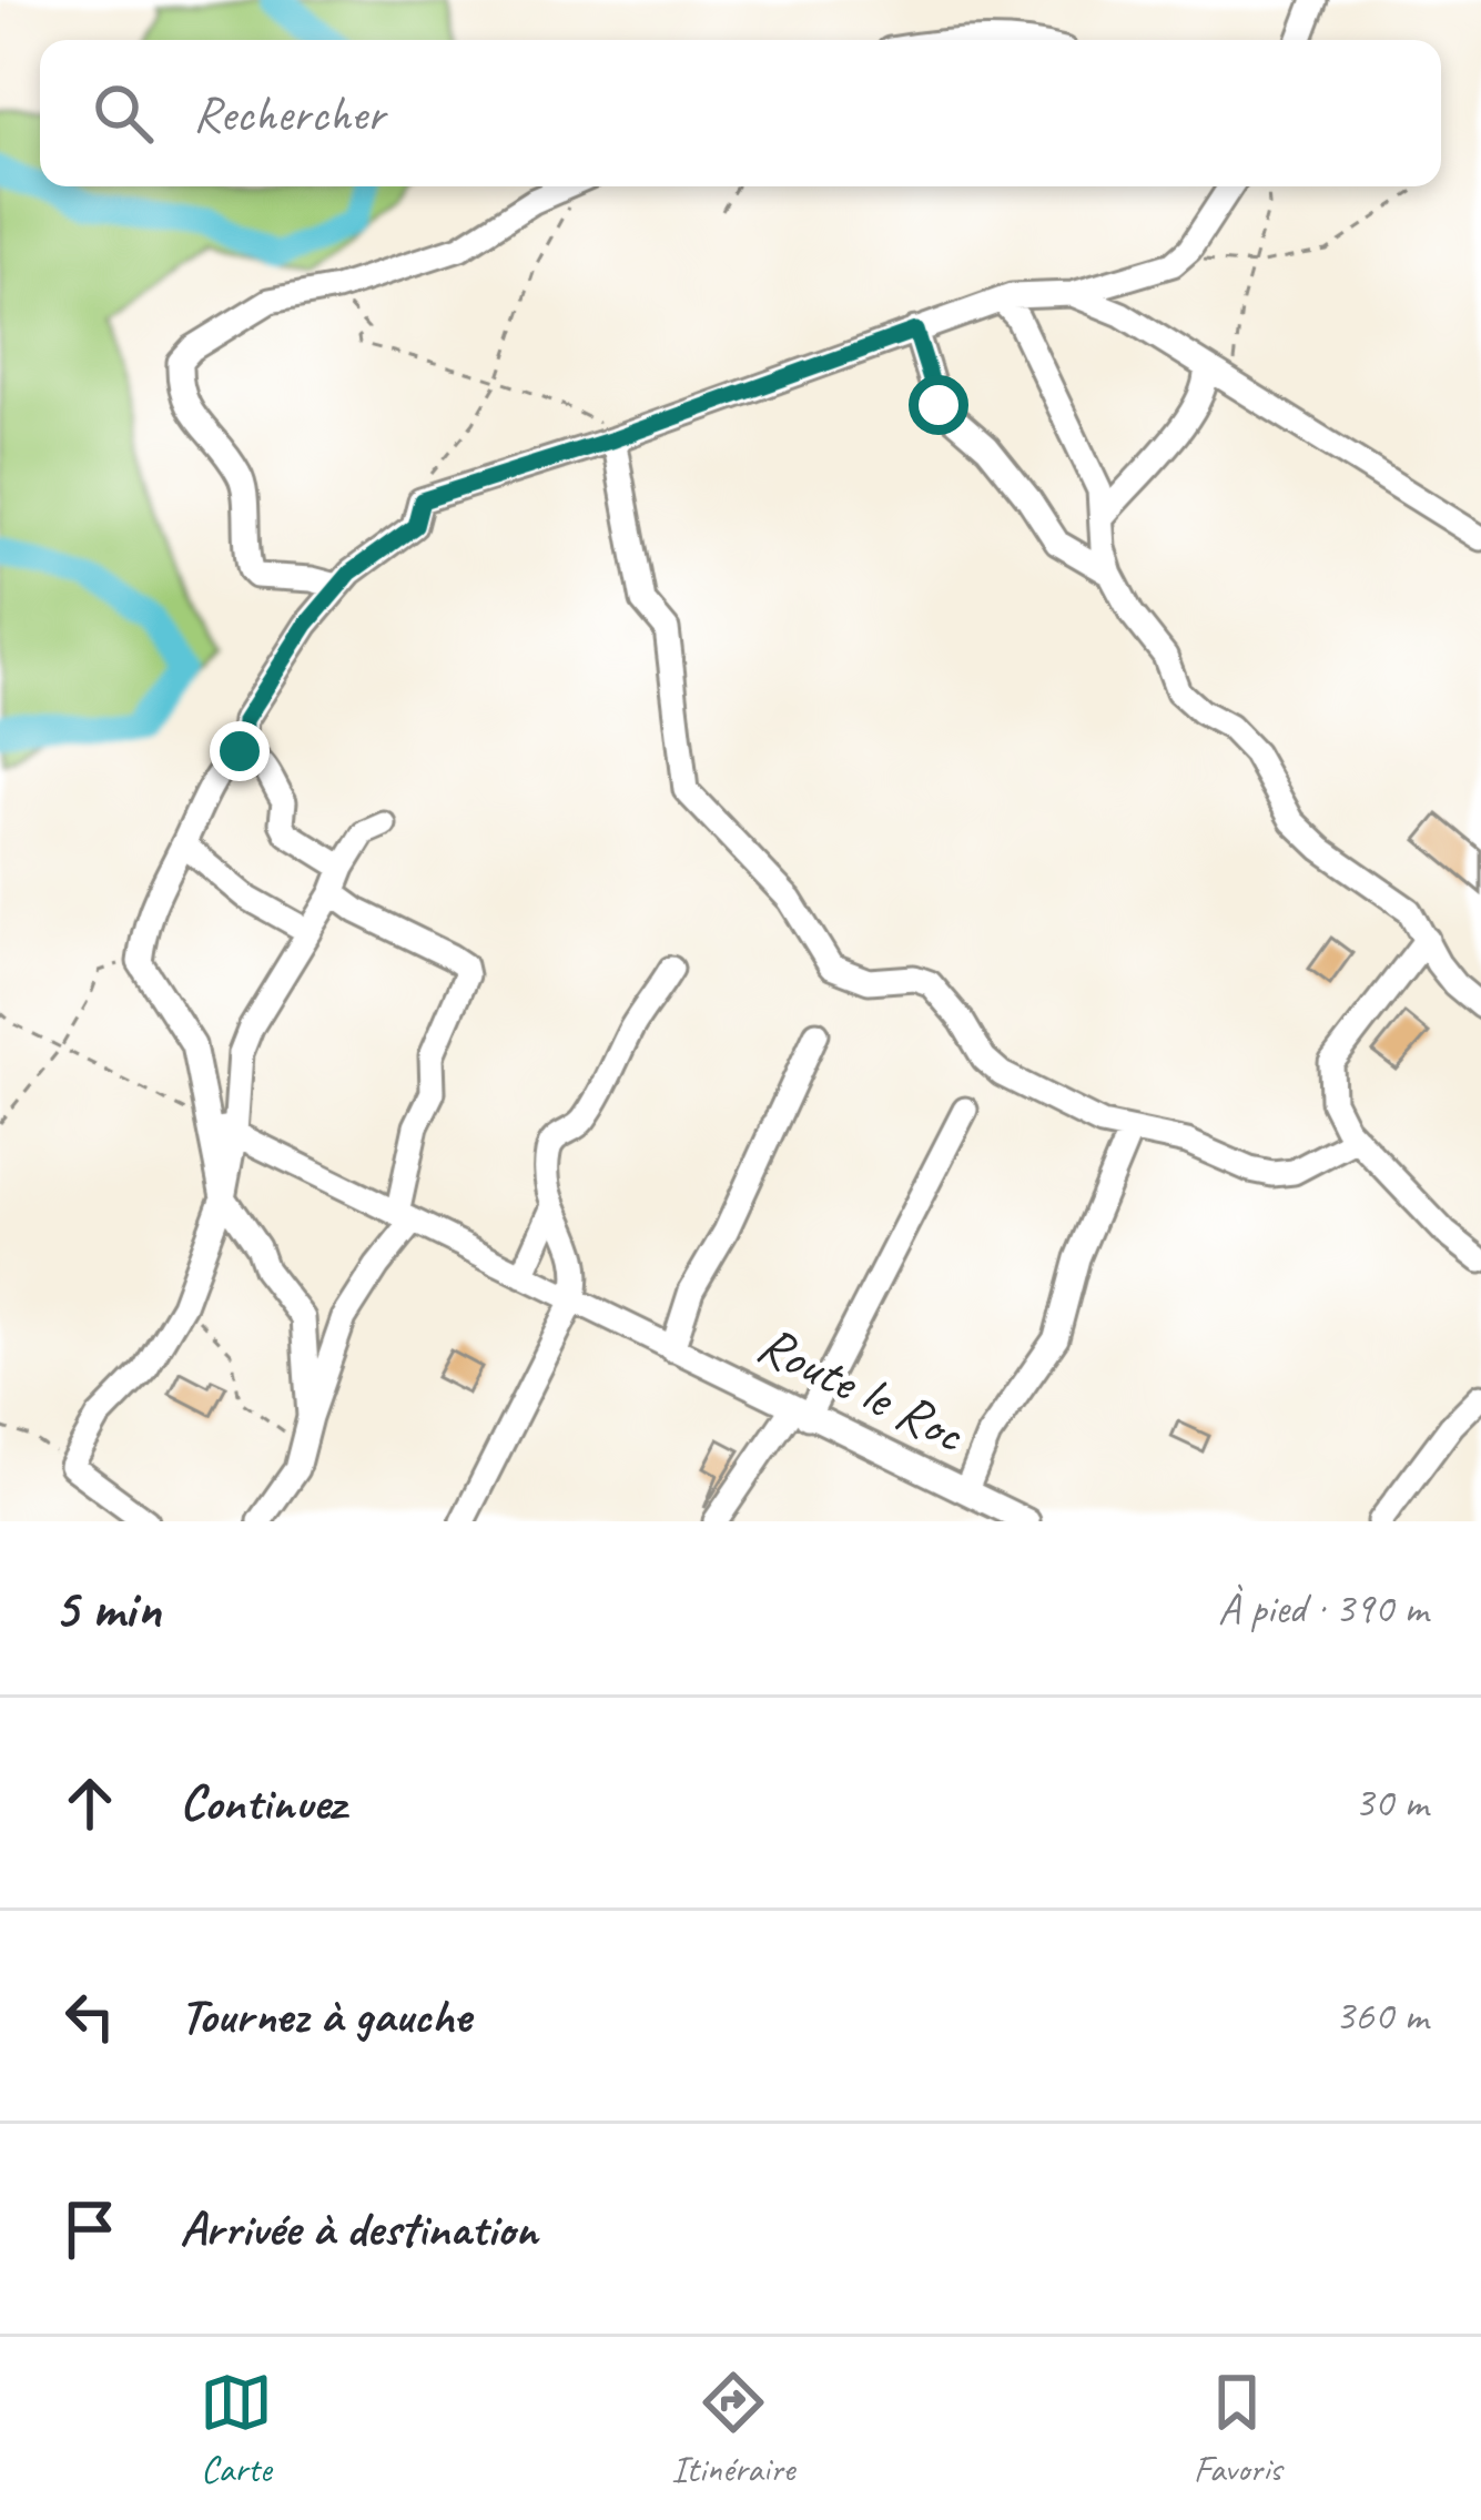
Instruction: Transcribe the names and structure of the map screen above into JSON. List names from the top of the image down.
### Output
{
  "streets": {
    "street": ["Route le Roc"]
  },
  "page": {
    "search": "Rechercher",
    "heading": ["5 min", "À pied · 390 m"],
    "list": [
      ["Continuez", "30 m"],
      ["Tournez à gauche", "360 m"],
      "Arrivée à destination"
    ],
    "nav": ["Carte", "Itinéraire", "Favoris"]
  }
}
